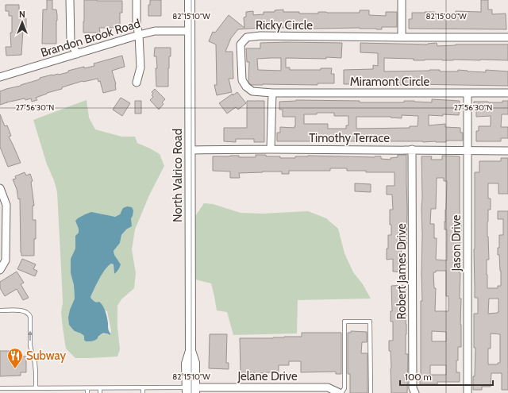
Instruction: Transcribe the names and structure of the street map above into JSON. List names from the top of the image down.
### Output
{
  "streets": {
    "street": [
      "Ricky Circle",
      "Brandon Brook Road",
      "Miramont Circle",
      "Timothy Terrace",
      "North Valrico Road",
      "Jason Drive",
      "Robert James Drive",
      "Jelane Drive"
    ]
  },
  "crossings": [
    ["Ricky Circle", "Miramont Circle"],
    ["Brandon Brook Road", "North Valrico Road"],
    ["Miramont Circle", "Jason Drive"],
    ["Timothy Terrace", "North Valrico Road"],
    ["Timothy Terrace", "Jason Drive"],
    ["Timothy Terrace", "Robert James Drive"],
    ["North Valrico Road", "Jelane Drive"]
  ],
  "places": {
    "restaurant": ["Subway"]
  },
  "scale_bar": "100 m",
  "north": "top",
  "coordinates": ["82°15'10\"W", "82°15'00\"W", "27°56'30\"N"]
}
